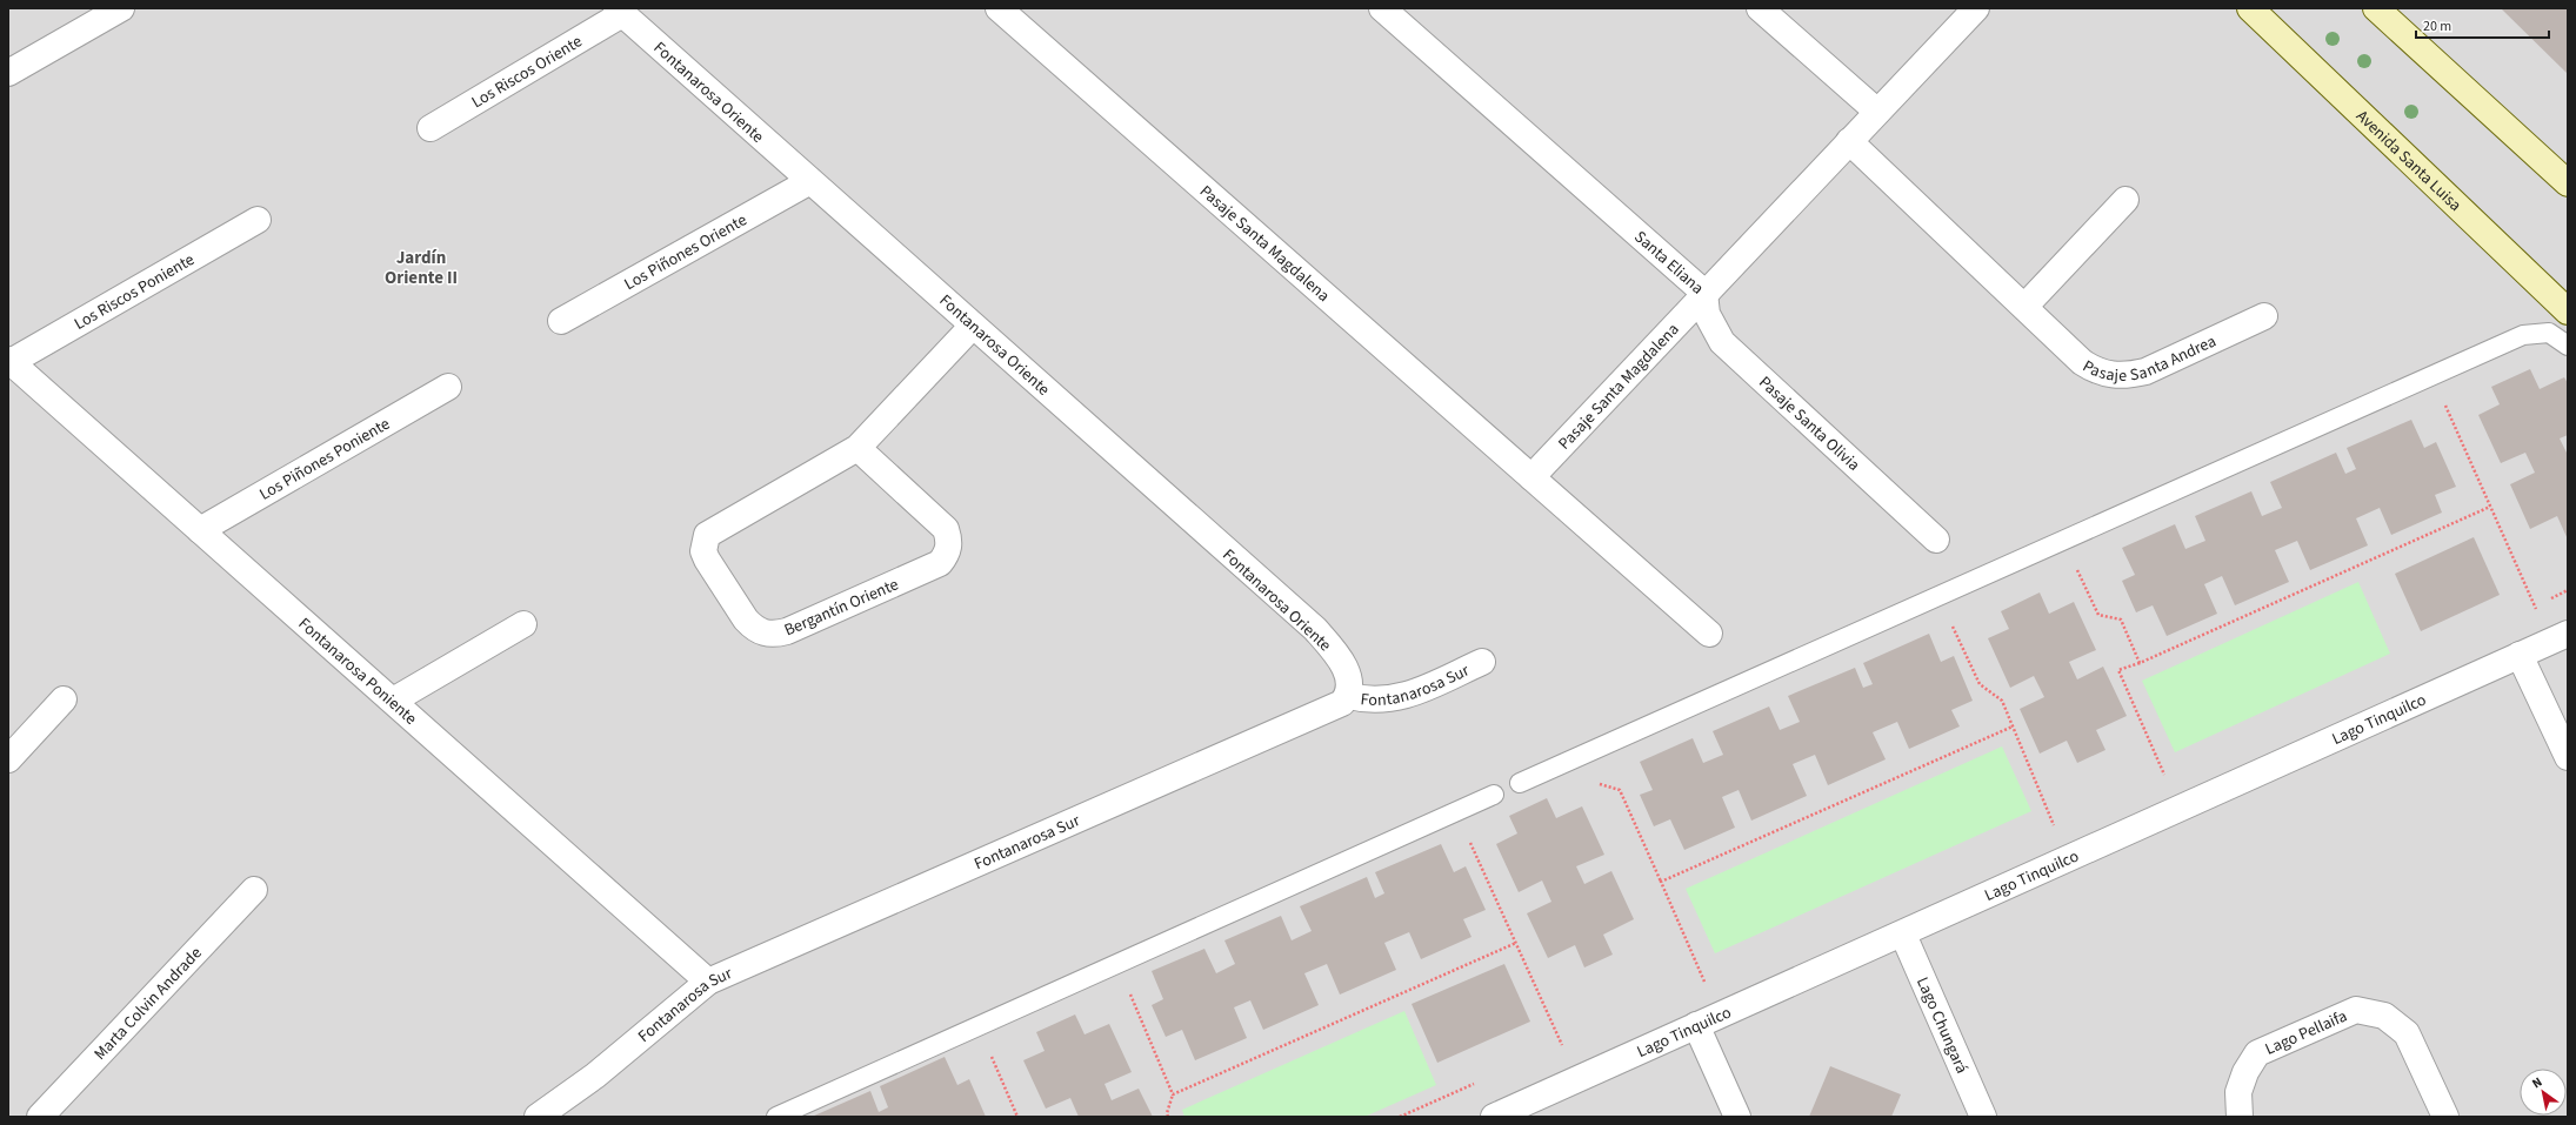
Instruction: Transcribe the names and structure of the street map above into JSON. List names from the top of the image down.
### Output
{
  "streets": {
    "main road": ["Avenida Santa Luisa"],
    "street": [
      "Los Riscos Oriente",
      "Fontanarosa Oriente",
      "Pasaje Santa Magdalena",
      "Los Piñones Oriente",
      "Santa Eliana",
      "Los Riscos Poniente",
      "Pasaje Santa Andrea",
      "Pasaje Santa Olivia",
      "Los Piñones Poniente",
      "Bergantín Oriente",
      "Fontanarosa Poniente",
      "Fontanarosa Sur",
      "Lago Tinquilco",
      "Marta Colvin Andrade",
      "Lago Chungará",
      "Lago Pellaifa"
    ]
  },
  "crossings": [
    ["Los Riscos Oriente", "Fontanarosa Oriente"],
    ["Fontanarosa Oriente", "Los Piñones Oriente"],
    ["Fontanarosa Oriente", "Bergantín Oriente"],
    ["Fontanarosa Oriente", "Fontanarosa Sur"],
    ["Pasaje Santa Magdalena", "Santa Eliana"],
    ["Pasaje Santa Magdalena", "Pasaje Santa Olivia"],
    ["Santa Eliana", "Pasaje Santa Andrea"],
    ["Santa Eliana", "Pasaje Santa Olivia"],
    ["Los Riscos Poniente", "Fontanarosa Poniente"],
    ["Los Piñones Poniente", "Fontanarosa Poniente"],
    ["Fontanarosa Poniente", "Fontanarosa Sur"],
    ["Lago Tinquilco", "Lago Chungará"]
  ],
  "districts": ["Jardín Oriente II"],
  "scale_bar": "20 m",
  "north": "top left"
}
